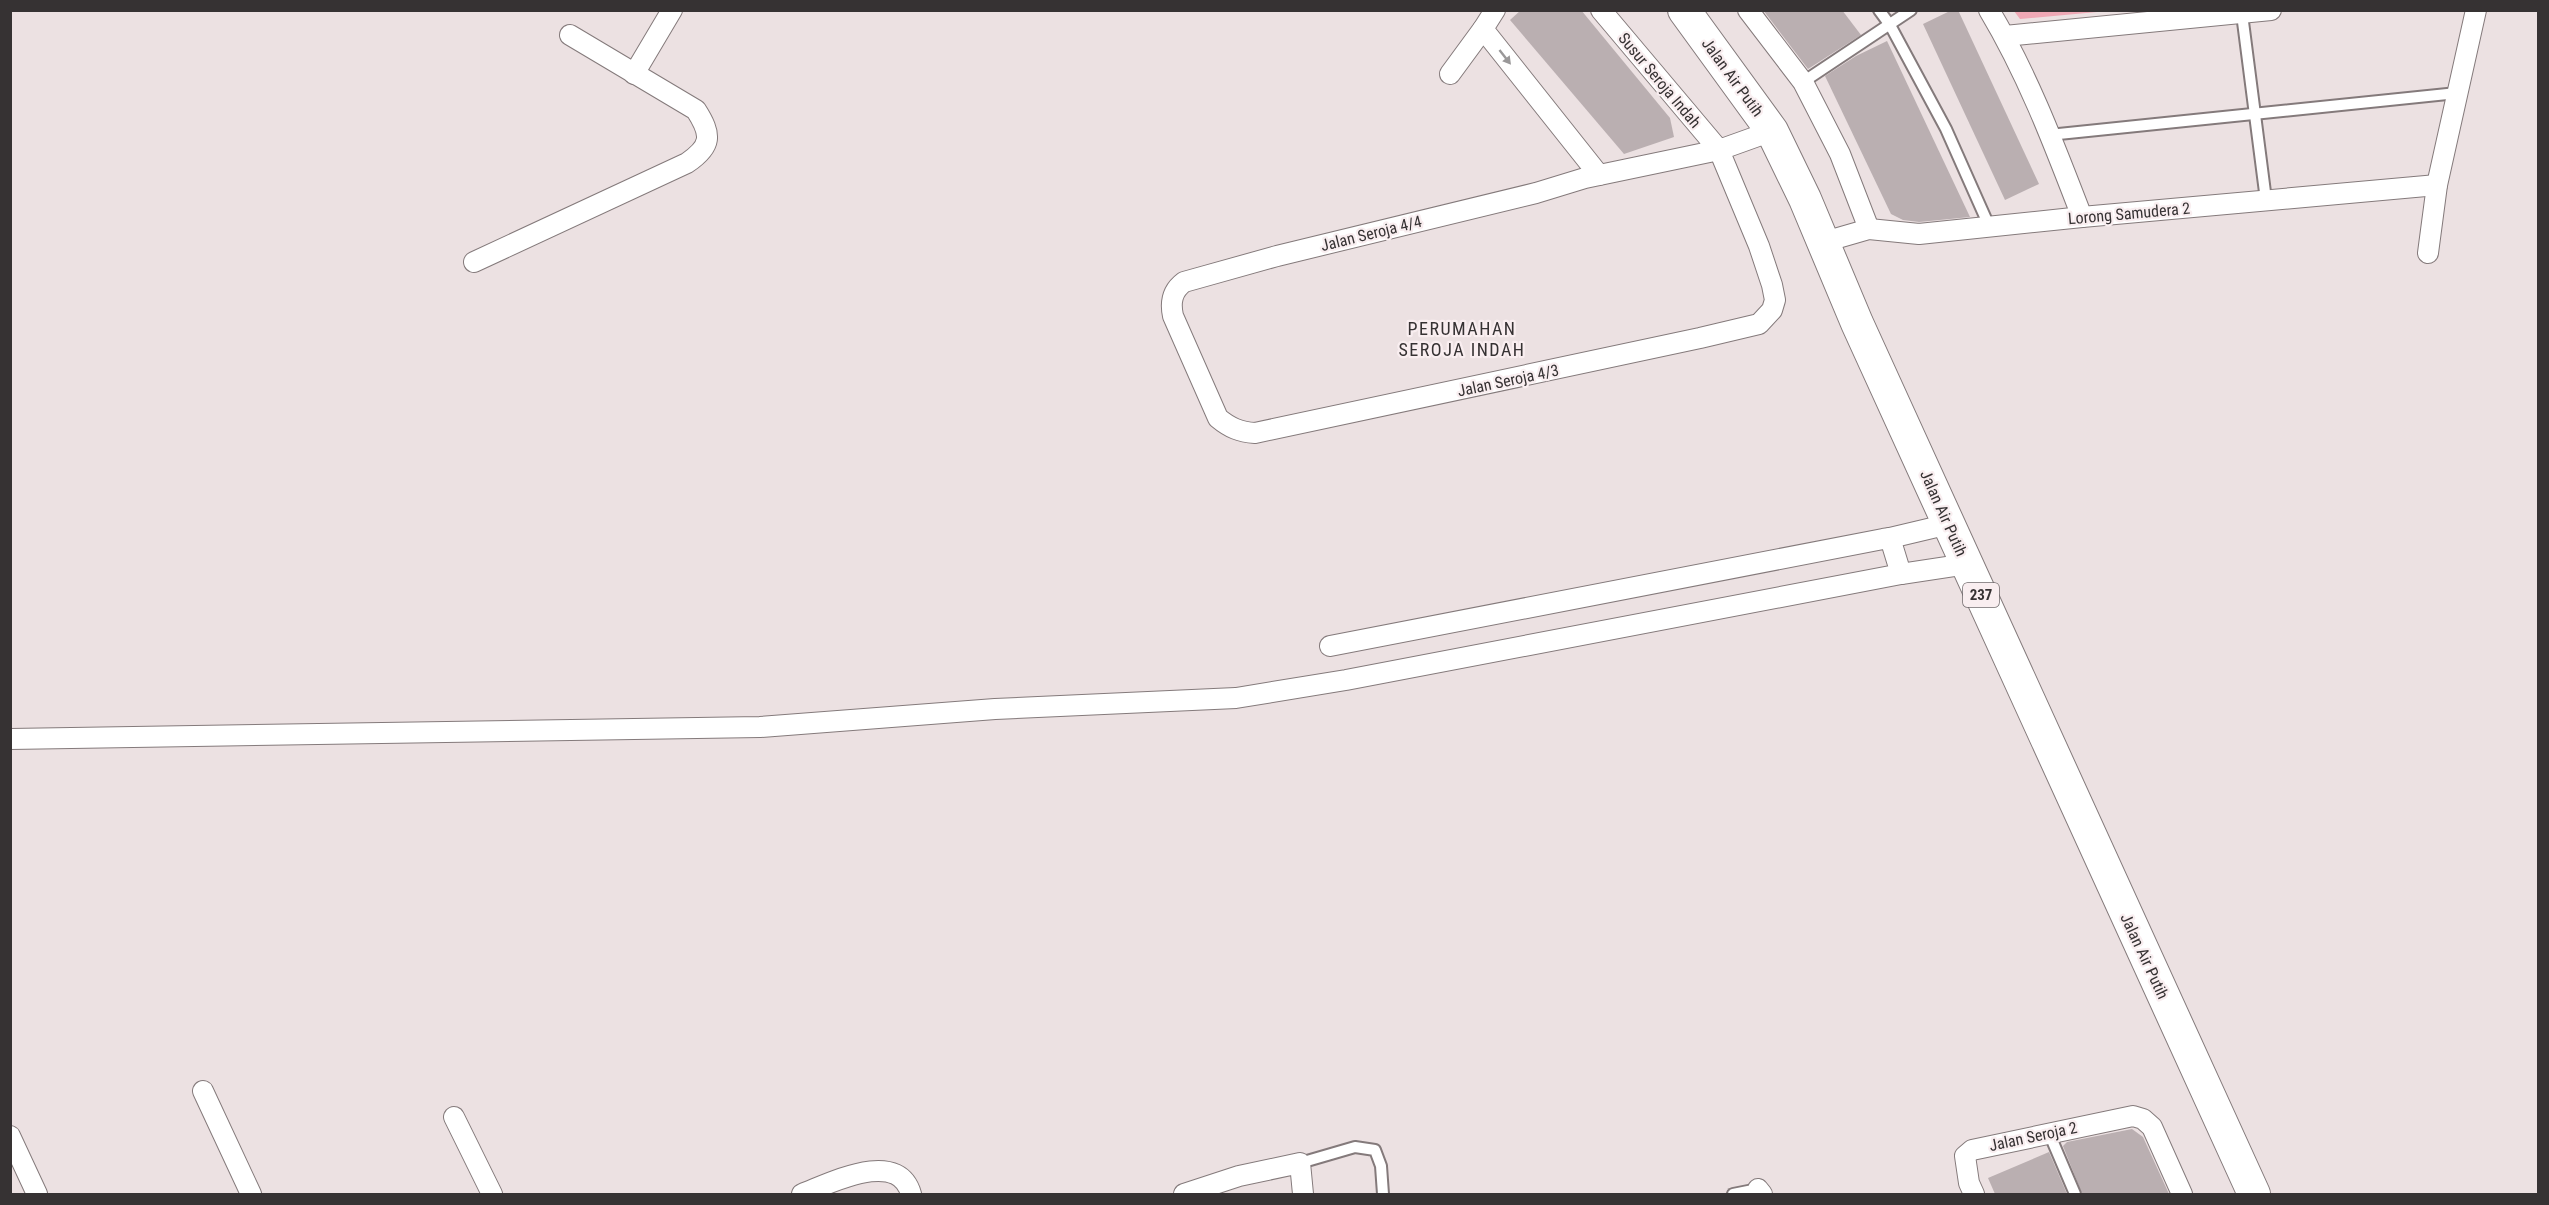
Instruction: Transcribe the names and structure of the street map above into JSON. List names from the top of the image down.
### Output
{
  "streets": {
    "main road": ["Jalan Air Putih", "237"],
    "street": [
      "Susur Seroja Indah",
      "Lorong Samudera 2",
      "Jalan Seroja 4/4",
      "Jalan Seroja 4/3",
      "Jalan Seroja 2"
    ]
  },
  "crossings": [
    ["Jalan Air Putih", "Lorong Samudera 2"],
    ["Jalan Air Putih", "Jalan Seroja 4/4"],
    ["Susur Seroja Indah", "Jalan Seroja 4/4"],
    ["Susur Seroja Indah", "Jalan Seroja 4/3"],
    ["Jalan Seroja 4/4", "Jalan Seroja 4/3"]
  ],
  "districts": ["PERUMAHAN SEROJA INDAH"]
}
